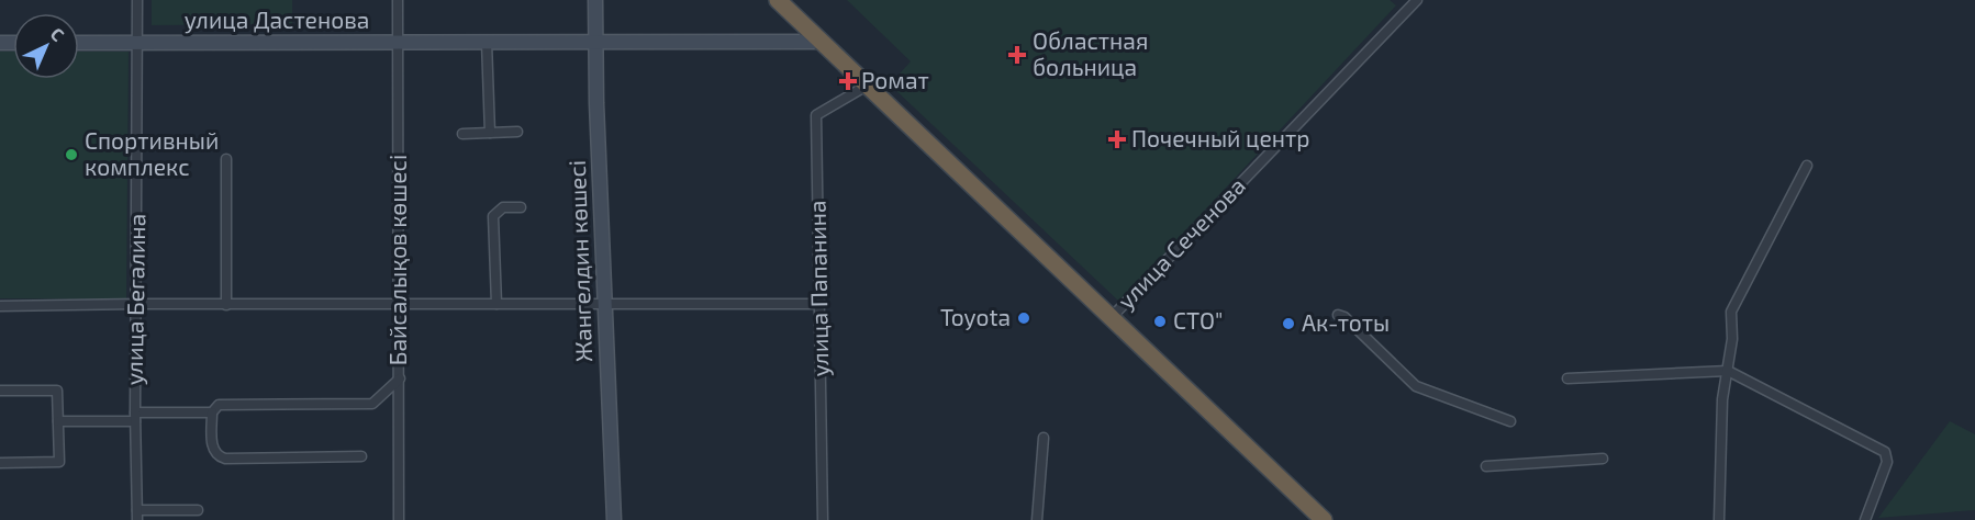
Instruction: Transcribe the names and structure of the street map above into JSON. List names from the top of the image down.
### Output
{
  "streets": {
    "street": [
      "улица Дастенова",
      "улица Сеченова",
      "Байсалықов көшесі",
      "Жангелдин көшесі",
      "улица Папанина",
      "улица Бегалина"
    ]
  },
  "crossings": [
    ["улица Дастенова", "Байсалықов көшесі"],
    ["улица Дастенова", "Жангелдин көшесі"],
    ["улица Дастенова", "улица Бегалина"]
  ],
  "places": {
    "health": ["Областная больница", "Ромат", "Почечный центр"],
    "other": [
      "Спортивный комплекс",
      "Toyota",
      "СТО\"",
      "Ак-тоты"
    ]
  },
  "north": "top right"
}
